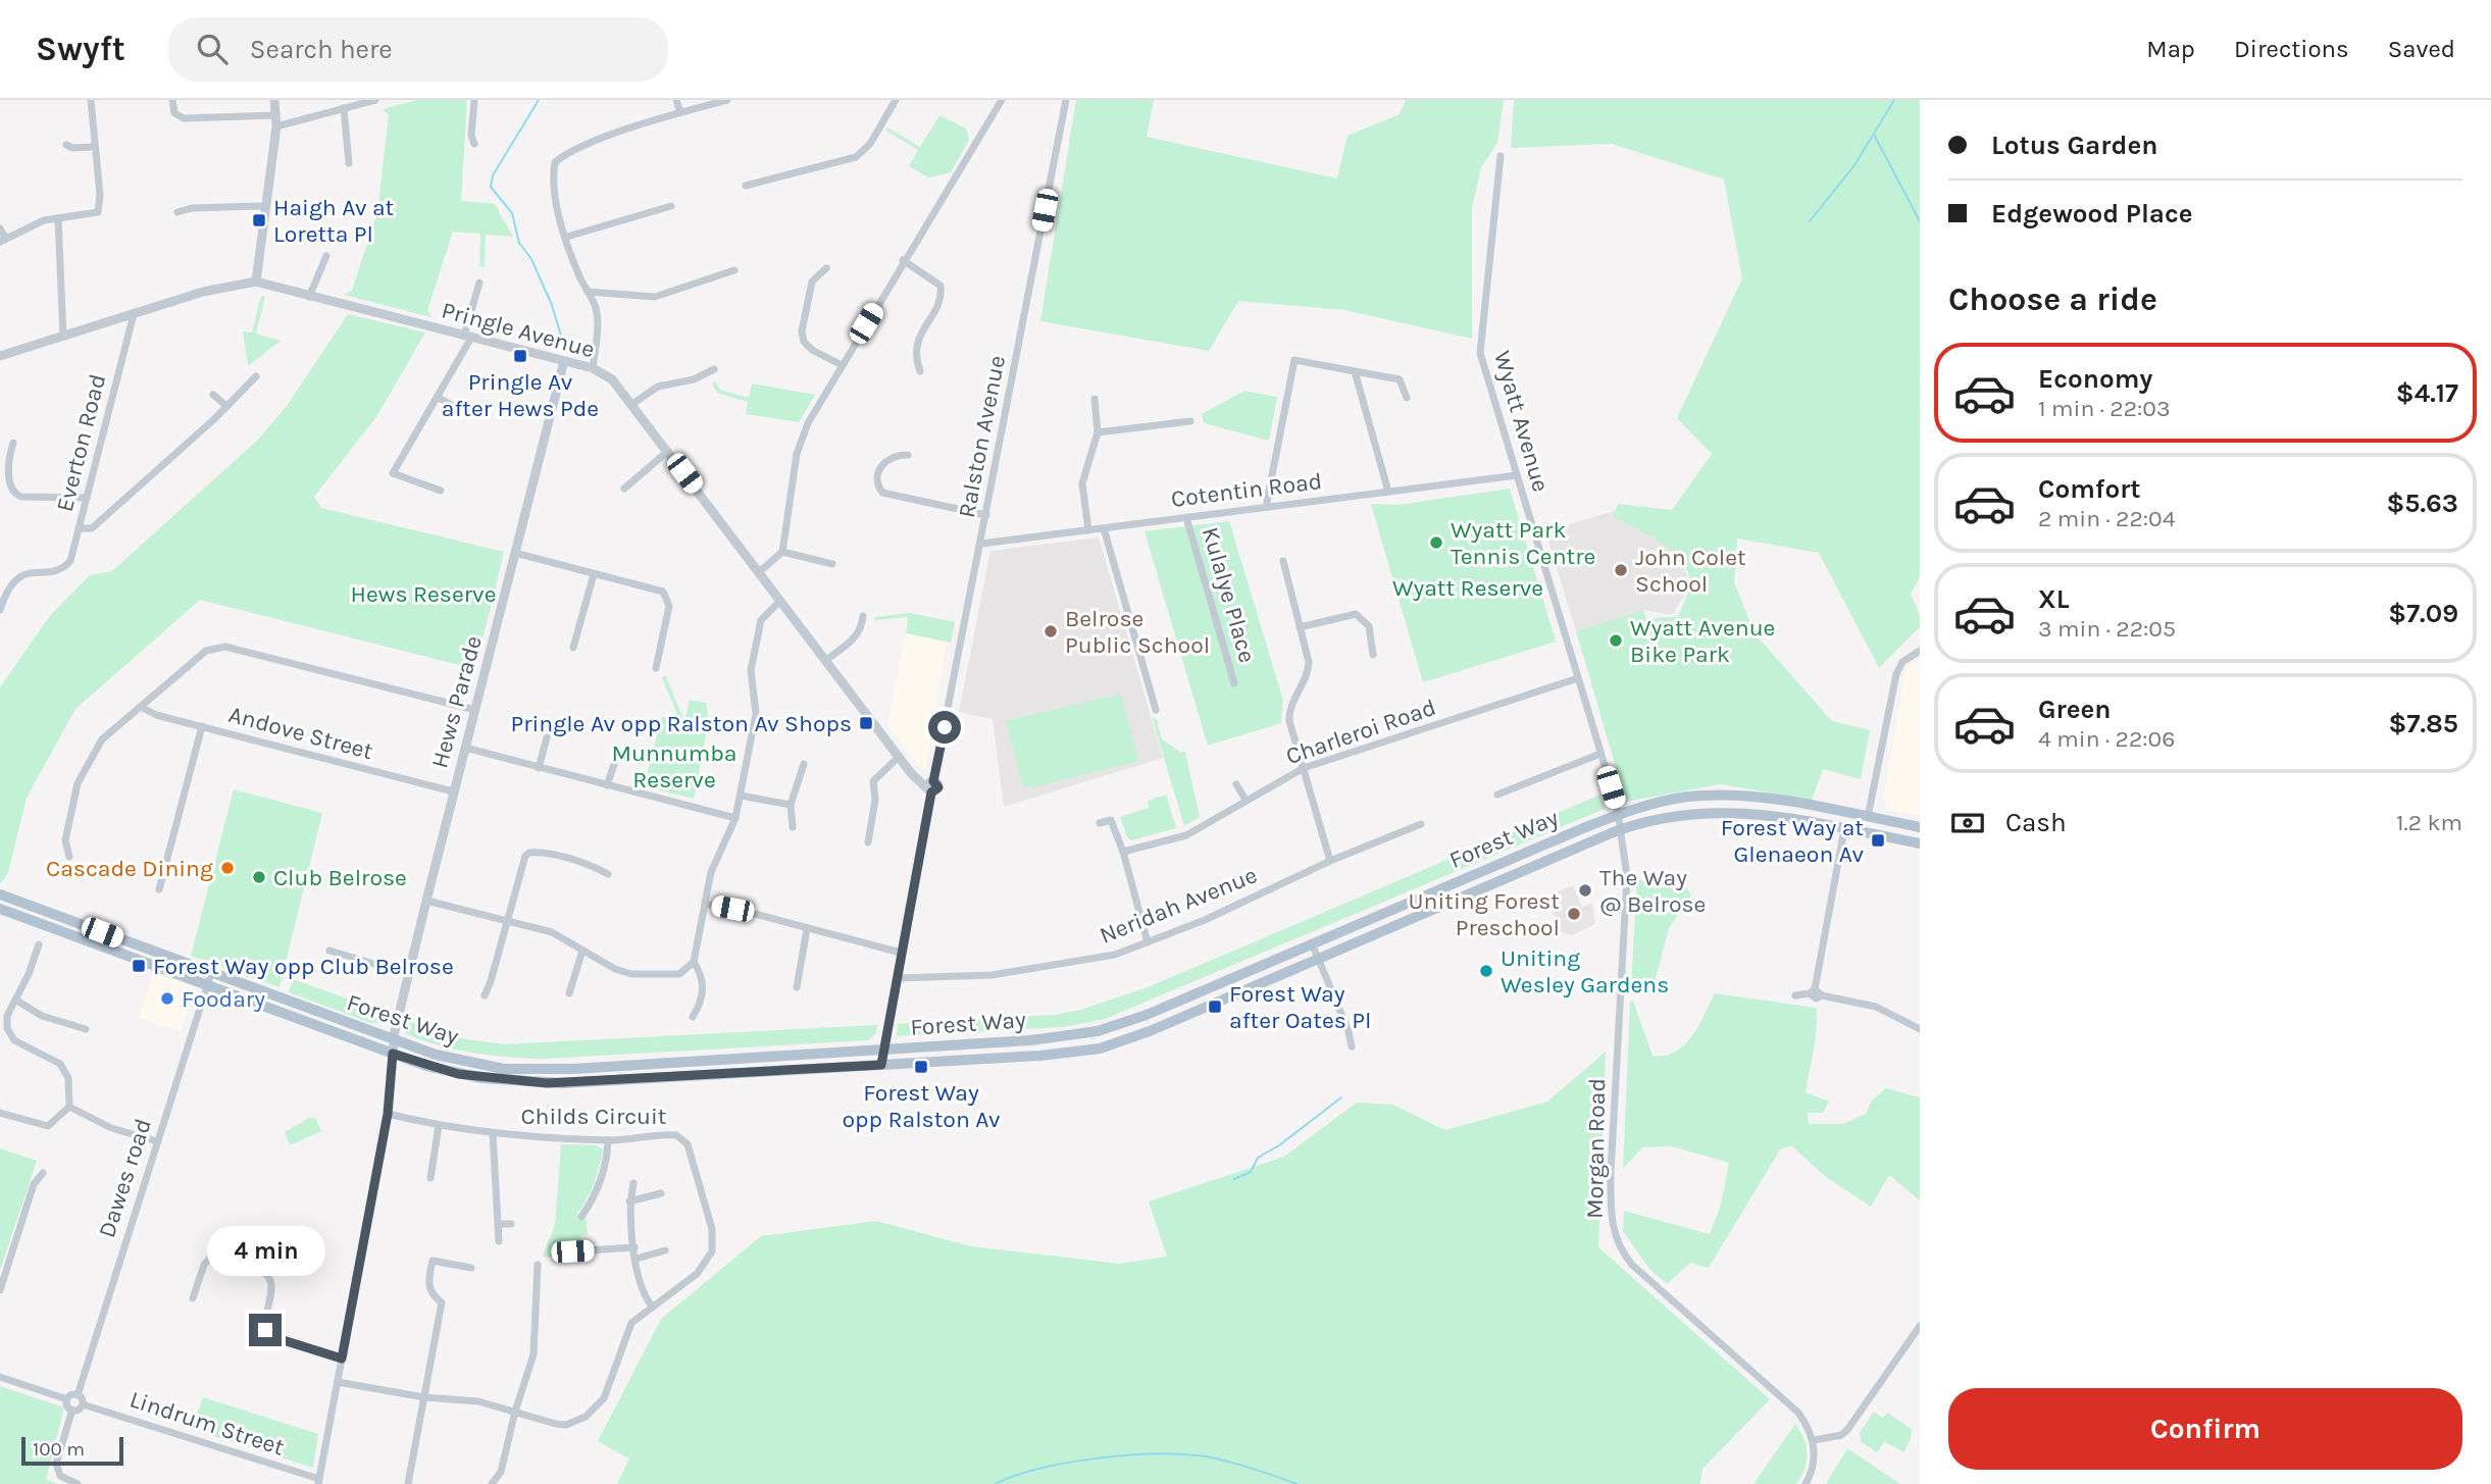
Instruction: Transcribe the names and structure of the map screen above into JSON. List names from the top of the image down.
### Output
{
  "streets": {
    "main road": ["Forest Way"],
    "street": [
      "Pringle Avenue",
      "Wyatt Avenue",
      "Ralston Avenue",
      "Everton Road",
      "Cotentin Road",
      "Kulalye Place",
      "Hews Parade",
      "Charleroi Road",
      "Andove Street",
      "Neridah Avenue",
      "Childs Circuit",
      "Morgan Road",
      "Dawes road",
      "Lindrum Street"
    ]
  },
  "crossings": [
    ["Pringle Avenue", "Ralston Avenue"],
    ["Pringle Avenue", "Everton Road"],
    ["Pringle Avenue", "Hews Parade"],
    ["Wyatt Avenue", "Cotentin Road"],
    ["Wyatt Avenue", "Charleroi Road"],
    ["Wyatt Avenue", "Forest Way"],
    ["Wyatt Avenue", "Morgan Road"],
    ["Ralston Avenue", "Cotentin Road"],
    ["Ralston Avenue", "Forest Way"],
    ["Ralston Avenue", "Neridah Avenue"],
    ["Cotentin Road", "Kulalye Place"],
    ["Hews Parade", "Andove Street"],
    ["Hews Parade", "Forest Way"],
    ["Forest Way", "Morgan Road"],
    ["Forest Way", "Dawes road"]
  ],
  "parks": ["Wyatt Reserve", "Hews Reserve", "Munnumba Reserve"],
  "places": {
    "transit": [
      "Haigh Av at Loretta Pl",
      "Pringle Av after Hews Pde",
      "Pringle Av opp Ralston Av Shops",
      "Forest Way at Glenaeon Av",
      "Forest Way opp Club Belrose",
      "Forest Way after Oates Pl",
      "Forest Way opp Ralston Av"
    ],
    "other": [
      "Wyatt Park Tennis Centre",
      "John Colet School",
      "Belrose Public School",
      "Wyatt Avenue Bike Park",
      "Cascade Dining",
      "Club Belrose",
      "The Way @ Belrose",
      "Uniting Forest Preschool",
      "Uniting Wesley Gardens",
      "Foodary"
    ]
  },
  "scale_bar": "100 m",
  "page": {
    "header": "Swyft",
    "search": "Search here",
    "nav": ["Map", "Directions", "Saved"],
    "banner": ["Lotus Garden", "Edgewood Place"],
    "heading": "Choose a ride",
    "list": [
      {
        "name": "Economy",
        "note": "1 min · 22:03",
        "value": "$4.17"
      },
      {
        "name": "Comfort",
        "note": "2 min · 22:04",
        "value": "$5.63"
      },
      {
        "name": "XL",
        "note": "3 min · 22:05",
        "value": "$7.09"
      },
      {
        "name": "Green",
        "note": "4 min · 22:06",
        "value": "$7.85"
      }
    ],
    "pay": ["Cash", "1.2 km"],
    "bubble": "4 min",
    "buttons": "Confirm",
    "scale": "100 m"
  }
}
